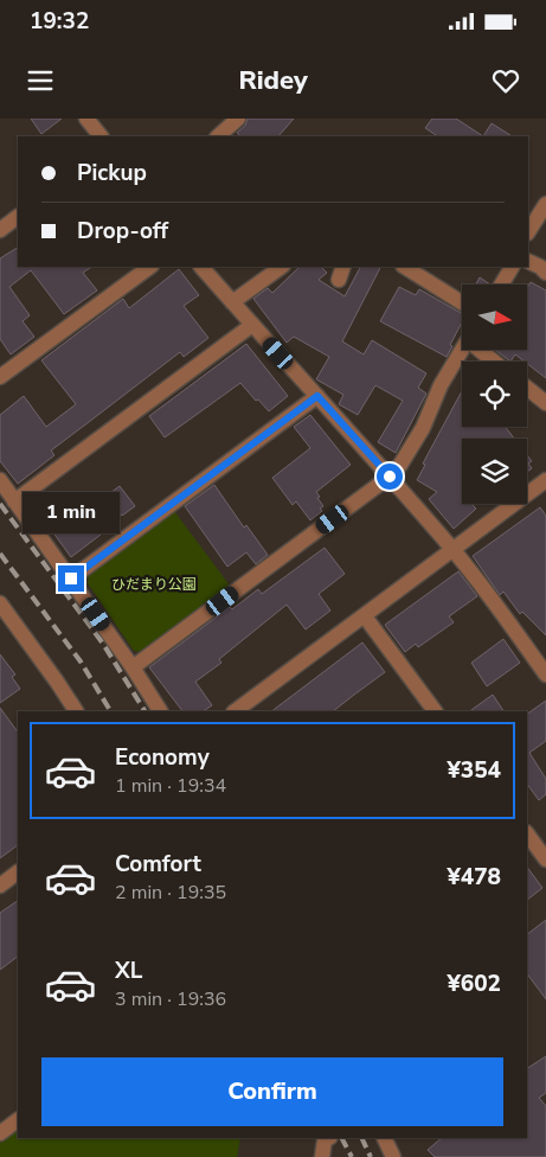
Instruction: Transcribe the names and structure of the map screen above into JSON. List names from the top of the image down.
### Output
{
  "parks": ["ひだまり公園"],
  "north": "right",
  "page": {
    "status": "19:32",
    "header": "Ridey",
    "banner": ["Pickup", "Drop-off"],
    "bubble": "1 min",
    "list": [
      {
        "name": "Economy",
        "note": "1 min · 19:34",
        "value": "¥354"
      },
      {
        "name": "Comfort",
        "note": "2 min · 19:35",
        "value": "¥478"
      },
      {
        "name": "XL",
        "note": "3 min · 19:36",
        "value": "¥602"
      }
    ],
    "buttons": "Confirm"
  }
}
